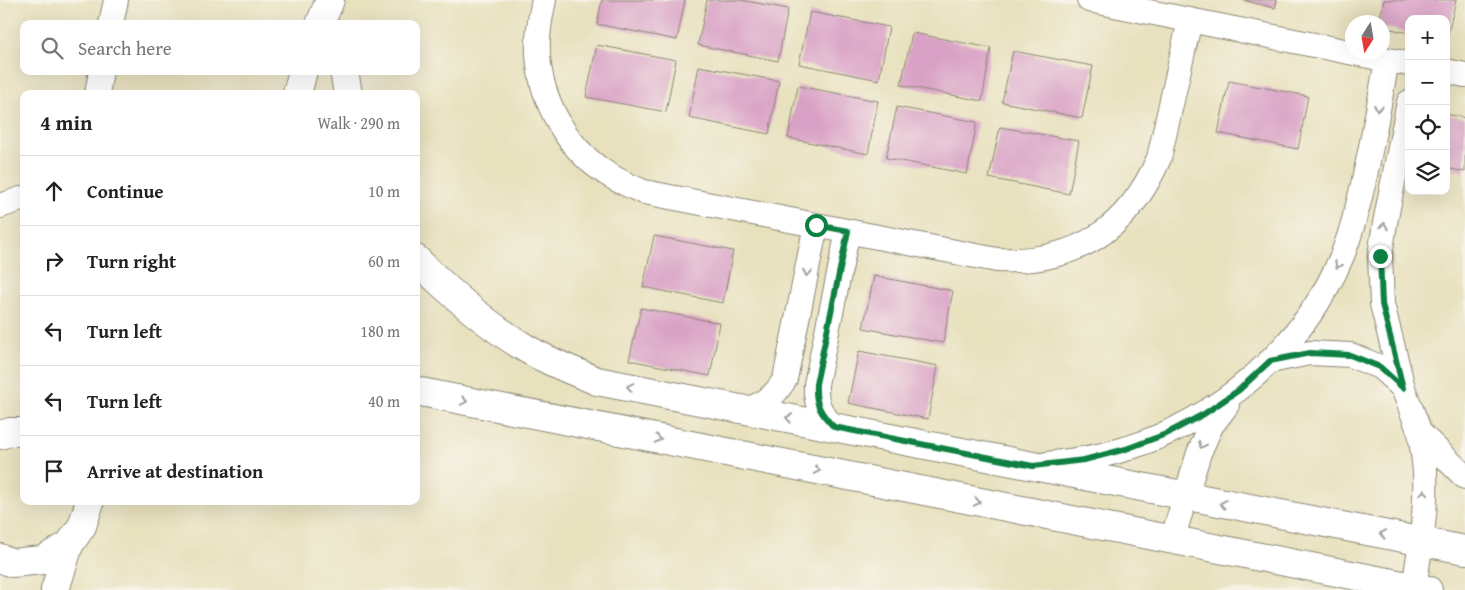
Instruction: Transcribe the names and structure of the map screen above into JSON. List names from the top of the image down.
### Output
{
  "north": "bottom",
  "page": {
    "map_buttons": ["+", "−"],
    "search": "Search here",
    "heading": ["4 min", "Walk · 290 m"],
    "list": [
      ["Continue", "10 m"],
      ["Turn right", "60 m"],
      ["Turn left", "180 m"],
      ["Turn left", "40 m"],
      "Arrive at destination"
    ]
  }
}
